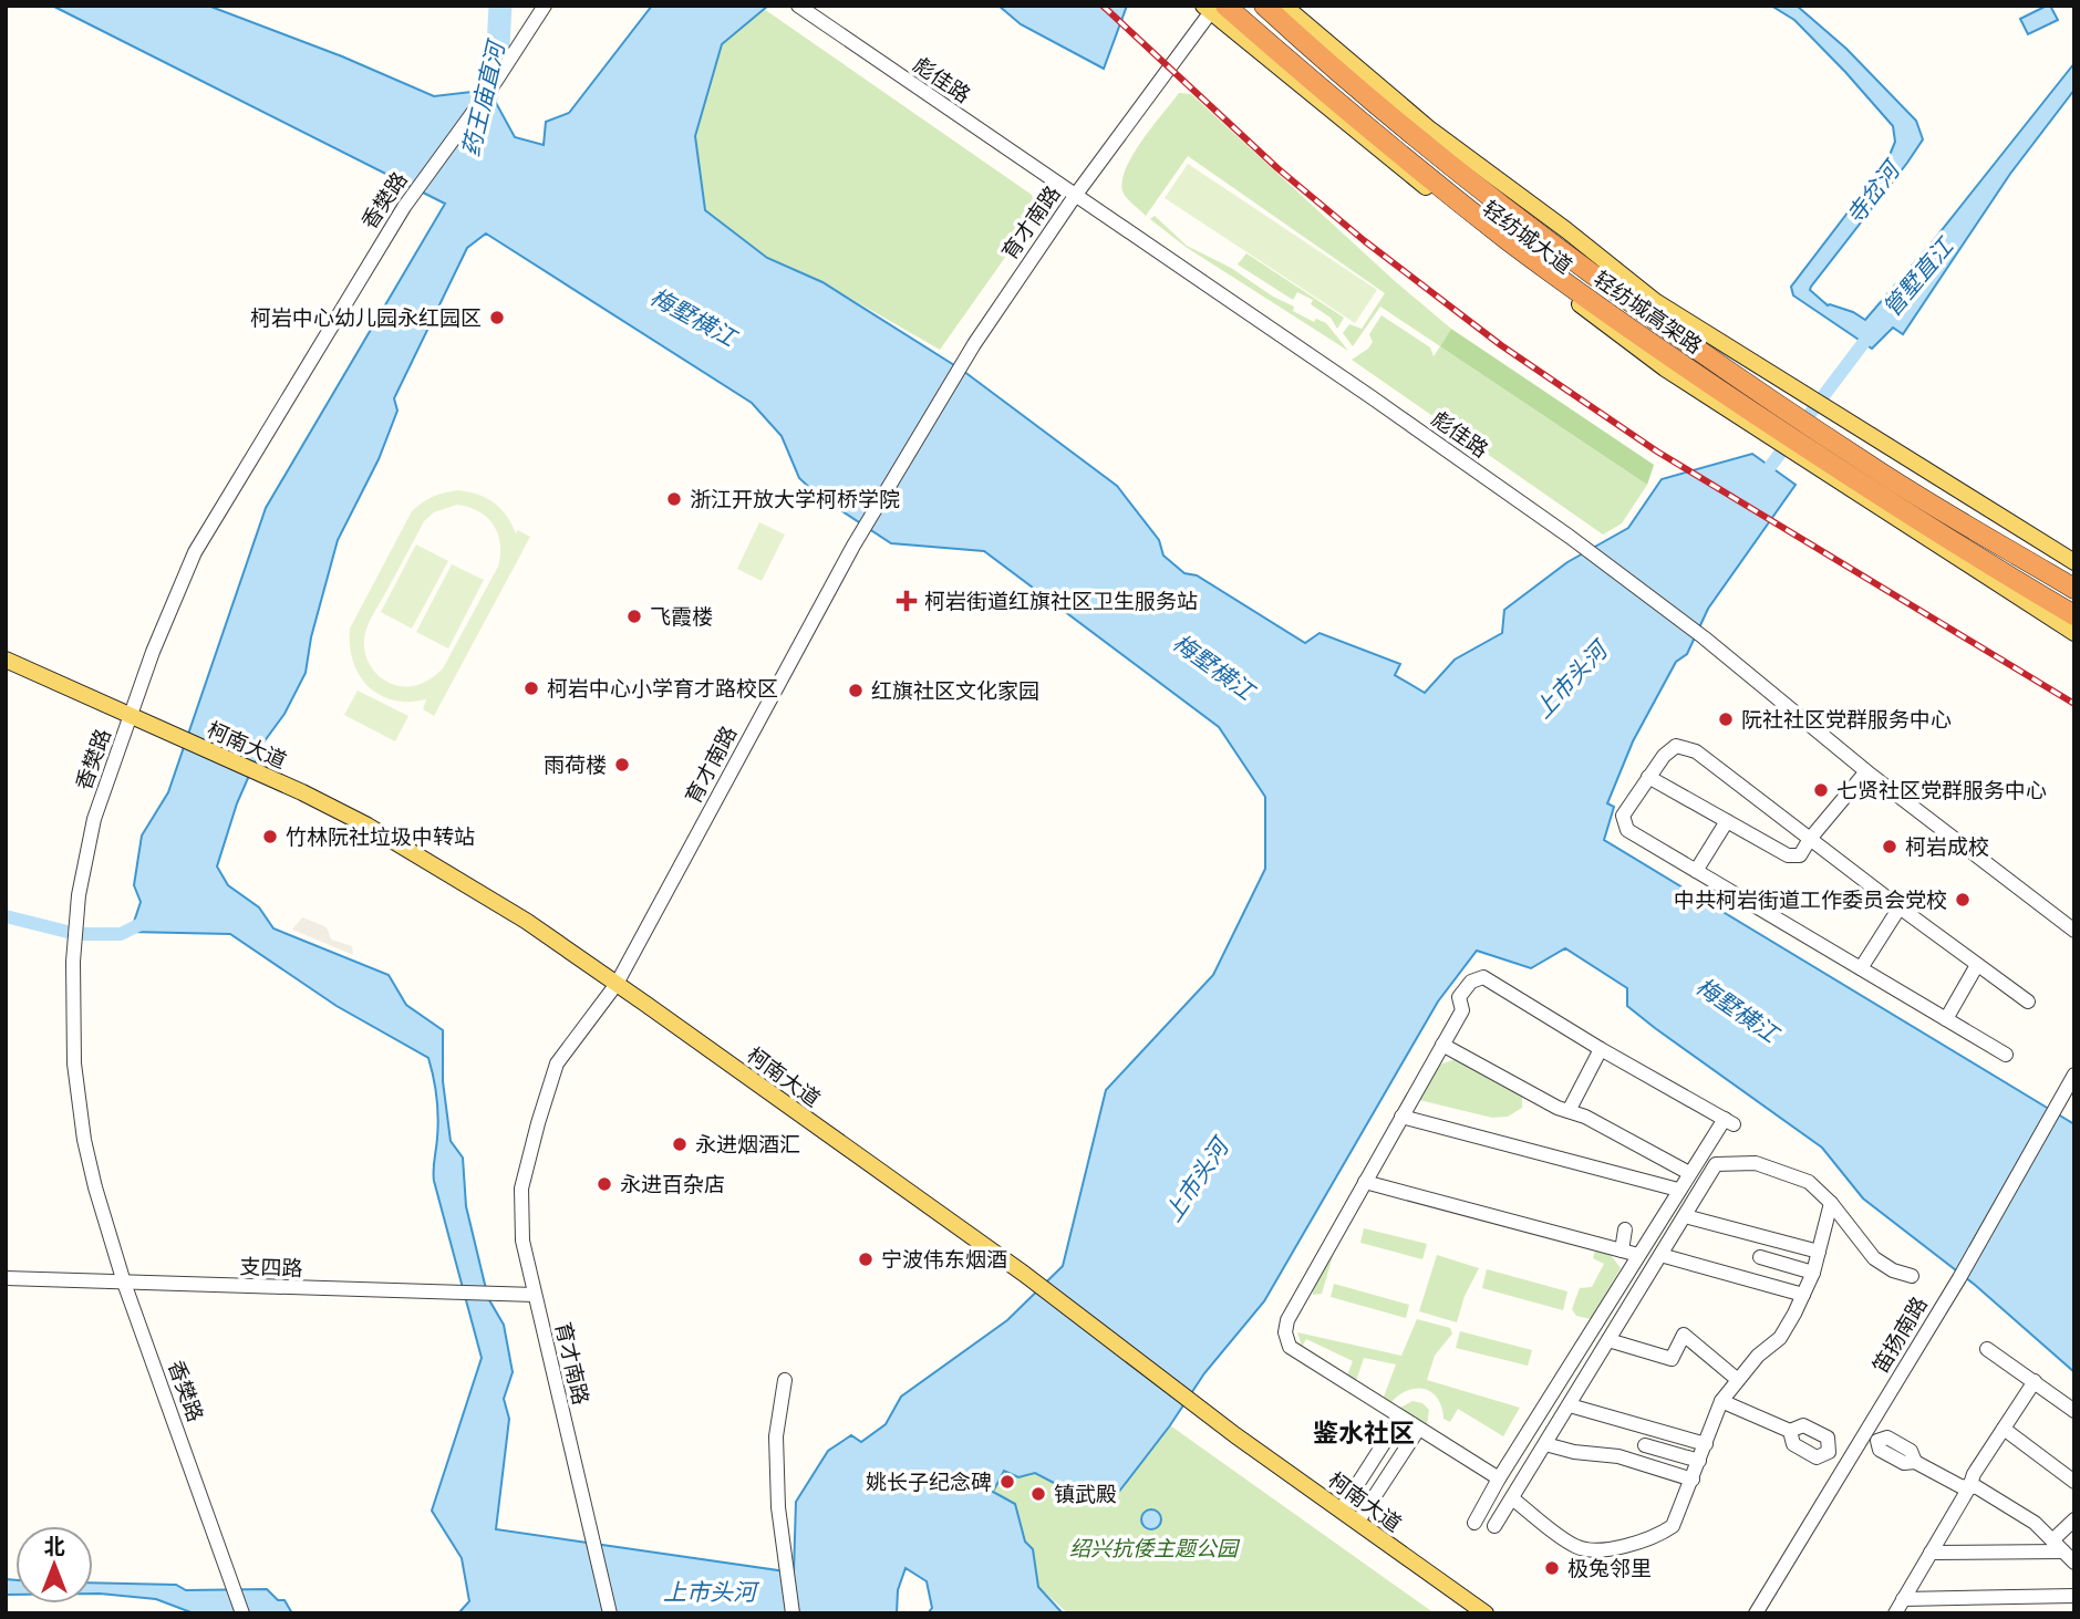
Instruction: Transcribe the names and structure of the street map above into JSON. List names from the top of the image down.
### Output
{
  "streets": {
    "highway": ["轻纺城高架路"],
    "main road": ["轻纺城大道", "柯南大道"],
    "street": [
      "彪佳路",
      "香樊路",
      "育才南路",
      "支四路",
      "笛扬南路"
    ]
  },
  "crossings": [
    ["彪佳路", "育才南路"],
    ["香樊路", "柯南大道"],
    ["香樊路", "支四路"],
    ["育才南路", "轻纺城大道"],
    ["育才南路", "轻纺城高架路"],
    ["育才南路", "柯南大道"],
    ["育才南路", "支四路"],
    ["轻纺城大道", "轻纺城高架路"]
  ],
  "districts": ["鉴水社区"],
  "water": [
    "药王庙直河",
    "寺岔河",
    "管墅直江",
    "梅墅横江",
    "上市头河"
  ],
  "parks": ["绍兴抗倭主题公园"],
  "places": {
    "other": [
      "柯岩中心幼儿园永红园区",
      "浙江开放大学柯桥学院",
      "飞霞楼",
      "柯岩中心小学育才路校区",
      "红旗社区文化家园",
      "阮社社区党群服务中心",
      "雨荷楼",
      "七贤社区党群服务中心",
      "竹林阮社垃圾中转站",
      "柯岩成校",
      "中共柯岩街道工作委员会党校",
      "永进烟酒汇",
      "永进百杂店",
      "宁波伟东烟酒",
      "姚长子纪念碑",
      "镇武殿",
      "极兔邻里"
    ],
    "health": ["柯岩街道红旗社区卫生服务站"]
  },
  "north": "top"
}
